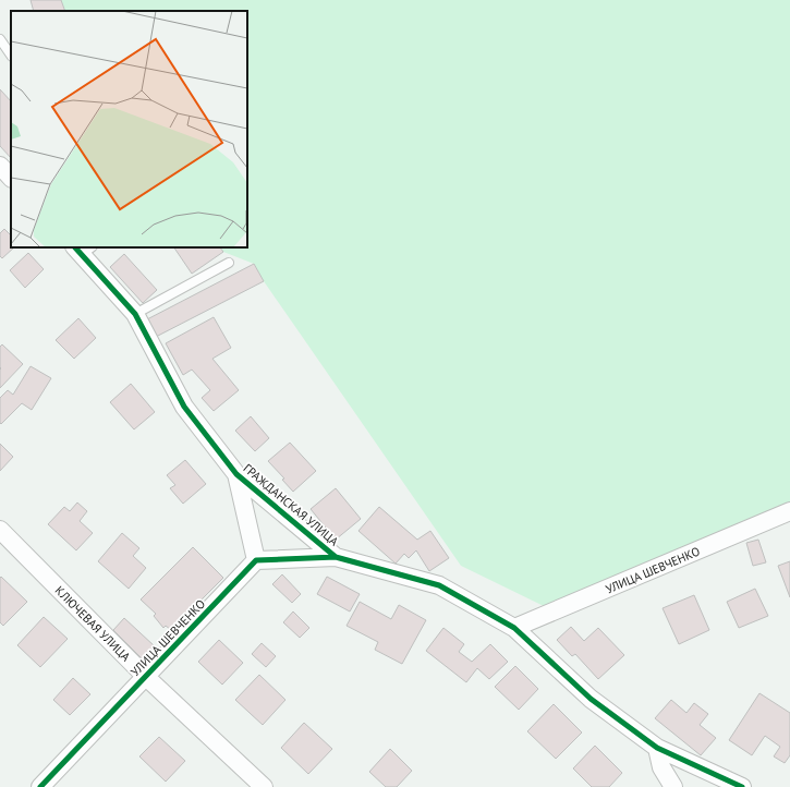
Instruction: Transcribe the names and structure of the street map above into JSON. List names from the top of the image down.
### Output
{
  "streets": {
    "street": ["ГРАЖДАНСКАЯ УЛИЦА", "УЛИЦА ШЕВЧЕНКО", "КЛЮЧЕВАЯ УЛИЦА"]
  },
  "crossings": [
    ["ГРАЖДАНСКАЯ УЛИЦА", "УЛИЦА ШЕВЧЕНКО"],
    ["УЛИЦА ШЕВЧЕНКО", "КЛЮЧЕВАЯ УЛИЦА"]
  ]
}
